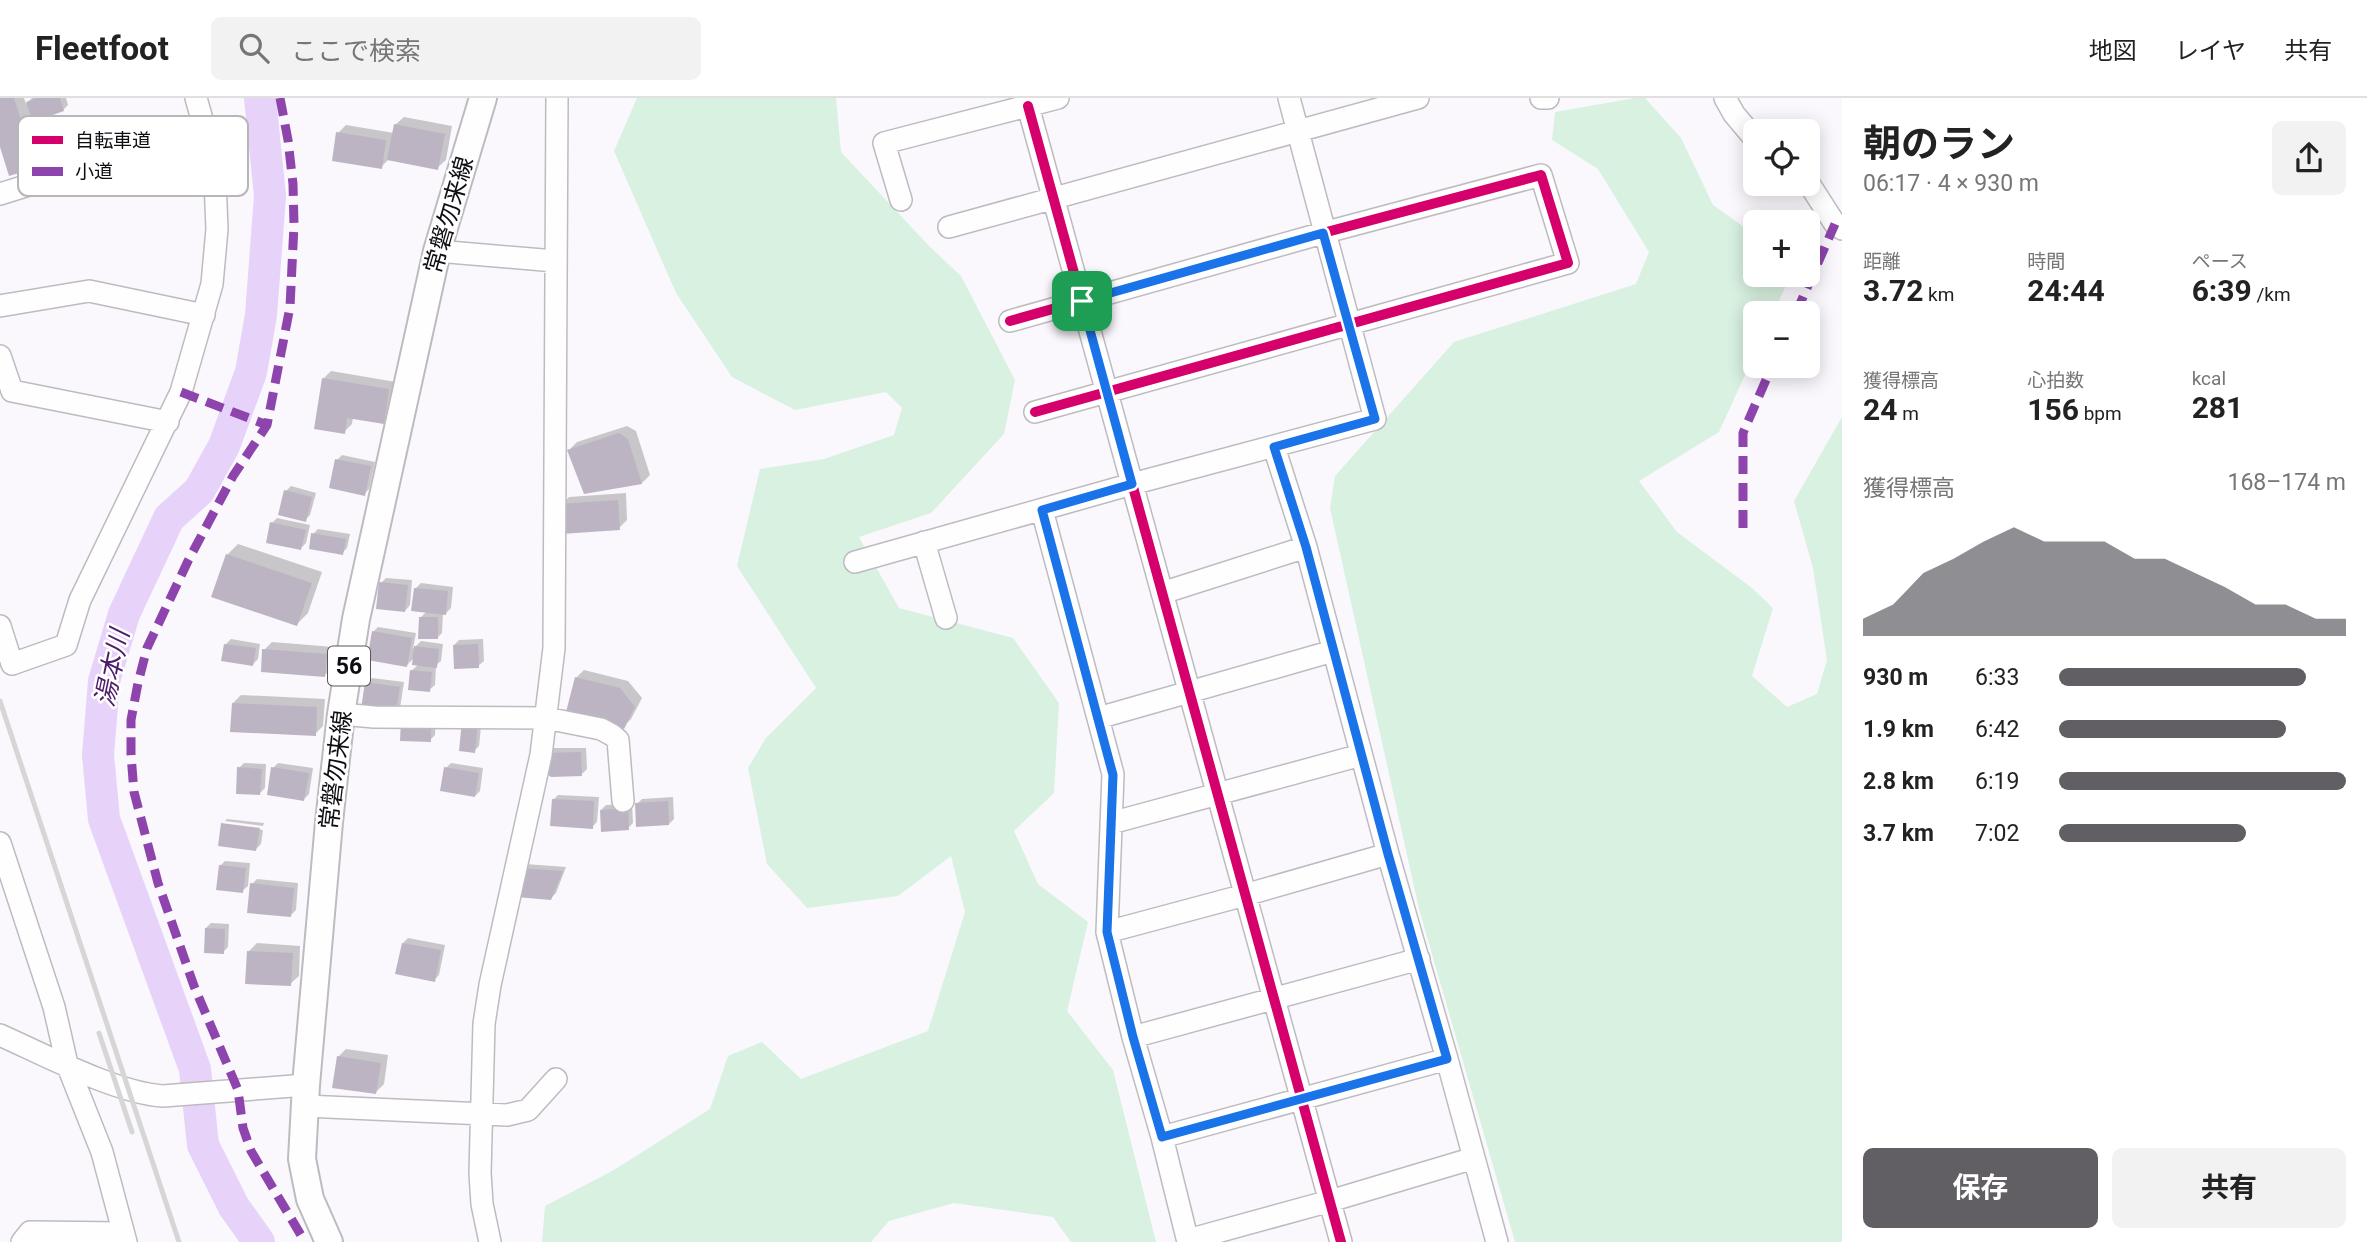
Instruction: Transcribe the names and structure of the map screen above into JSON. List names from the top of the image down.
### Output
{
  "streets": {
    "main road": ["常磐勿来線", "56"]
  },
  "water": ["湯本川"],
  "legend": ["自転車道", "小道"],
  "page": {
    "header": "Fleetfoot",
    "search": "ここで検索",
    "nav": ["地図", "レイヤ", "共有"],
    "heading": ["朝のラン", "06:17 · 4 × 930 m"],
    "map_buttons": ["+", "−"],
    "stats": [
      ["距離", "3.72 km"],
      ["時間", "24:44"],
      ["ペース", "6:39 /km"],
      ["獲得標高", "24 m"],
      ["心拍数", "156 bpm"],
      ["kcal", "281"]
    ],
    "chart": ["獲得標高", "168–174 m"],
    "list": [
      {
        "name": "930 m",
        "note": "6:33"
      },
      {
        "name": "1.9 km",
        "note": "6:42"
      },
      {
        "name": "2.8 km",
        "note": "6:19"
      },
      {
        "name": "3.7 km",
        "note": "7:02"
      }
    ],
    "buttons": ["保存", "共有"]
  }
}
